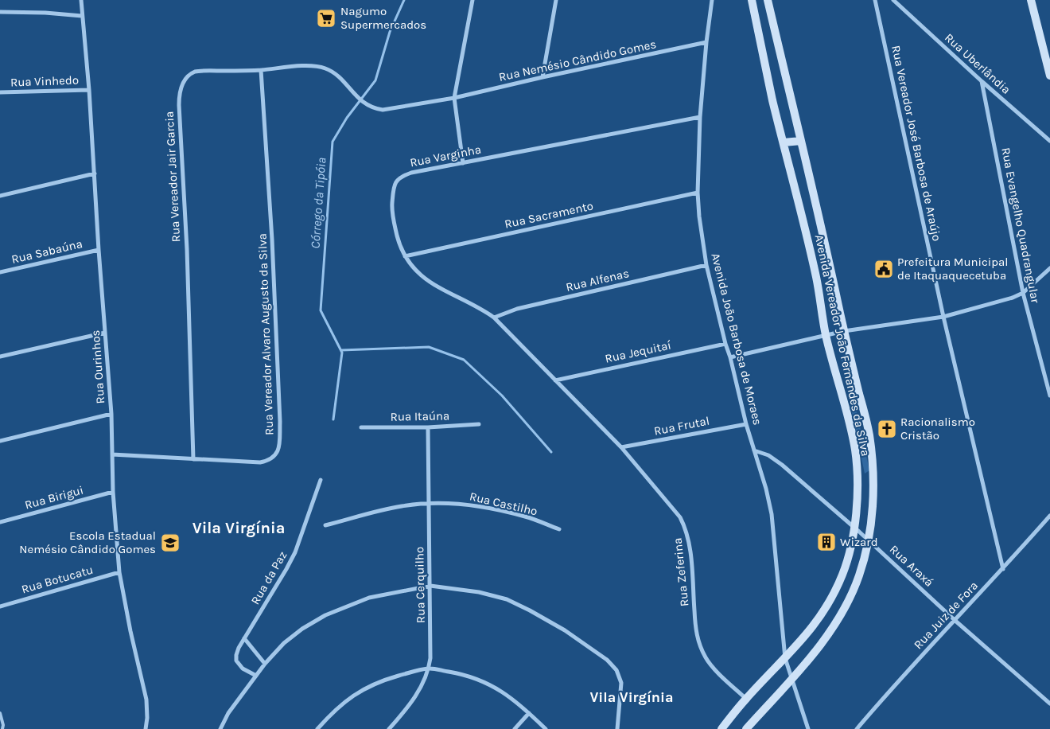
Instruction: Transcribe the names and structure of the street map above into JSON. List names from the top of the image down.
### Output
{
  "streets": {
    "main road": ["Avenida Vereador João Fernandes da Silva"],
    "street": [
      "Rua Nemésio Cândido Gomes",
      "Rua Uberlândia",
      "Rua Vinhedo",
      "Rua Vereador José Barbosa de Araújo",
      "Rua Varginha",
      "Rua Vereador Jair Garcia",
      "Rua Sacramento",
      "Rua Evangelho Quadrangular",
      "Rua Sabaúna",
      "Rua Alfenas",
      "Rua Vereador Alvaro Augusto da Silva",
      "Avenida João Barbosa de Moraes",
      "Rua Jequitaí",
      "Rua Ourinhos",
      "Rua Itaúna",
      "Rua Frutal",
      "Rua Birigui",
      "Rua Castilho",
      "Rua Araxá",
      "Rua Zeferina",
      "Rua da Paz",
      "Rua Botucatu",
      "Rua Cerquilho",
      "Rua Juiz de Fora"
    ]
  },
  "crossings": [
    ["Rua Nemésio Cândido Gomes", "Rua Vereador Jair Garcia"],
    ["Rua Nemésio Cândido Gomes", "Avenida João Barbosa de Moraes"],
    ["Rua Uberlândia", "Rua Evangelho Quadrangular"],
    ["Rua Vinhedo", "Rua Ourinhos"],
    ["Rua Vereador José Barbosa de Araújo", "Rua Juiz de Fora"],
    ["Rua Varginha", "Rua Sacramento"],
    ["Rua Varginha", "Rua Alfenas"],
    ["Rua Varginha", "Avenida João Barbosa de Moraes"],
    ["Rua Varginha", "Rua Jequitaí"],
    ["Rua Varginha", "Rua Frutal"],
    ["Rua Varginha", "Rua Zeferina"],
    ["Rua Vereador Jair Garcia", "Rua Vereador Alvaro Augusto da Silva"],
    ["Rua Sacramento", "Avenida João Barbosa de Moraes"],
    ["Rua Sabaúna", "Rua Ourinhos"],
    ["Rua Alfenas", "Avenida João Barbosa de Moraes"],
    ["Rua Vereador Alvaro Augusto da Silva", "Rua Ourinhos"],
    ["Avenida João Barbosa de Moraes", "Avenida Vereador João Fernandes da Silva"],
    ["Avenida João Barbosa de Moraes", "Rua Jequitaí"],
    ["Avenida João Barbosa de Moraes", "Rua Frutal"],
    ["Avenida João Barbosa de Moraes", "Rua Araxá"],
    ["Avenida Vereador João Fernandes da Silva", "Rua Araxá"],
    ["Avenida Vereador João Fernandes da Silva", "Rua Zeferina"],
    ["Rua Ourinhos", "Rua Birigui"],
    ["Rua Ourinhos", "Rua Botucatu"],
    ["Rua Itaúna", "Rua Cerquilho"],
    ["Rua Frutal", "Rua Zeferina"],
    ["Rua Castilho", "Rua Cerquilho"],
    ["Rua Araxá", "Rua Juiz de Fora"]
  ],
  "districts": ["Vila Virgínia", "Vila Virgínia"],
  "water": ["Córrego da Tipóia"],
  "places": {
    "supermarket": ["Nagumo Supermercados"],
    "public building": ["Prefeitura Municipal de Itaquaquecetuba"],
    "church": ["Racionalismo Cristão"],
    "building": ["Wizard"],
    "school or university": ["Escola Estadual Nemésio Cândido Gomes"]
  }
}
